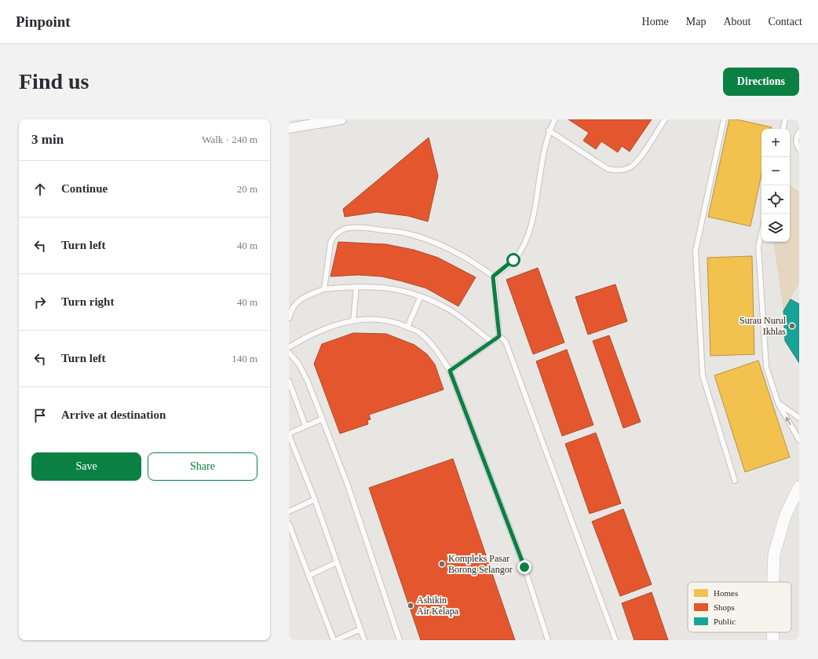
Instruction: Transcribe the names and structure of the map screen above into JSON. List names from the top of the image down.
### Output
{
  "places": ["Surau Nurul Ikhlas", "Kompleks Pasar Borong Selangor", "Ashikin Air Kelapa"],
  "legend": ["Homes", "Shops", "Public"],
  "page": {
    "header": "Pinpoint",
    "nav": [
      "Home",
      "Map",
      "About",
      "Contact"
    ],
    "buttons": [
      "Directions",
      ["Save", "Share"]
    ],
    "title": "Find us",
    "heading": ["3 min", "Walk · 240 m"],
    "map_buttons": ["+", "−"],
    "list": [
      ["Continue", "20 m"],
      ["Turn left", "40 m"],
      ["Turn right", "40 m"],
      ["Turn left", "140 m"],
      "Arrive at destination"
    ]
  }
}
